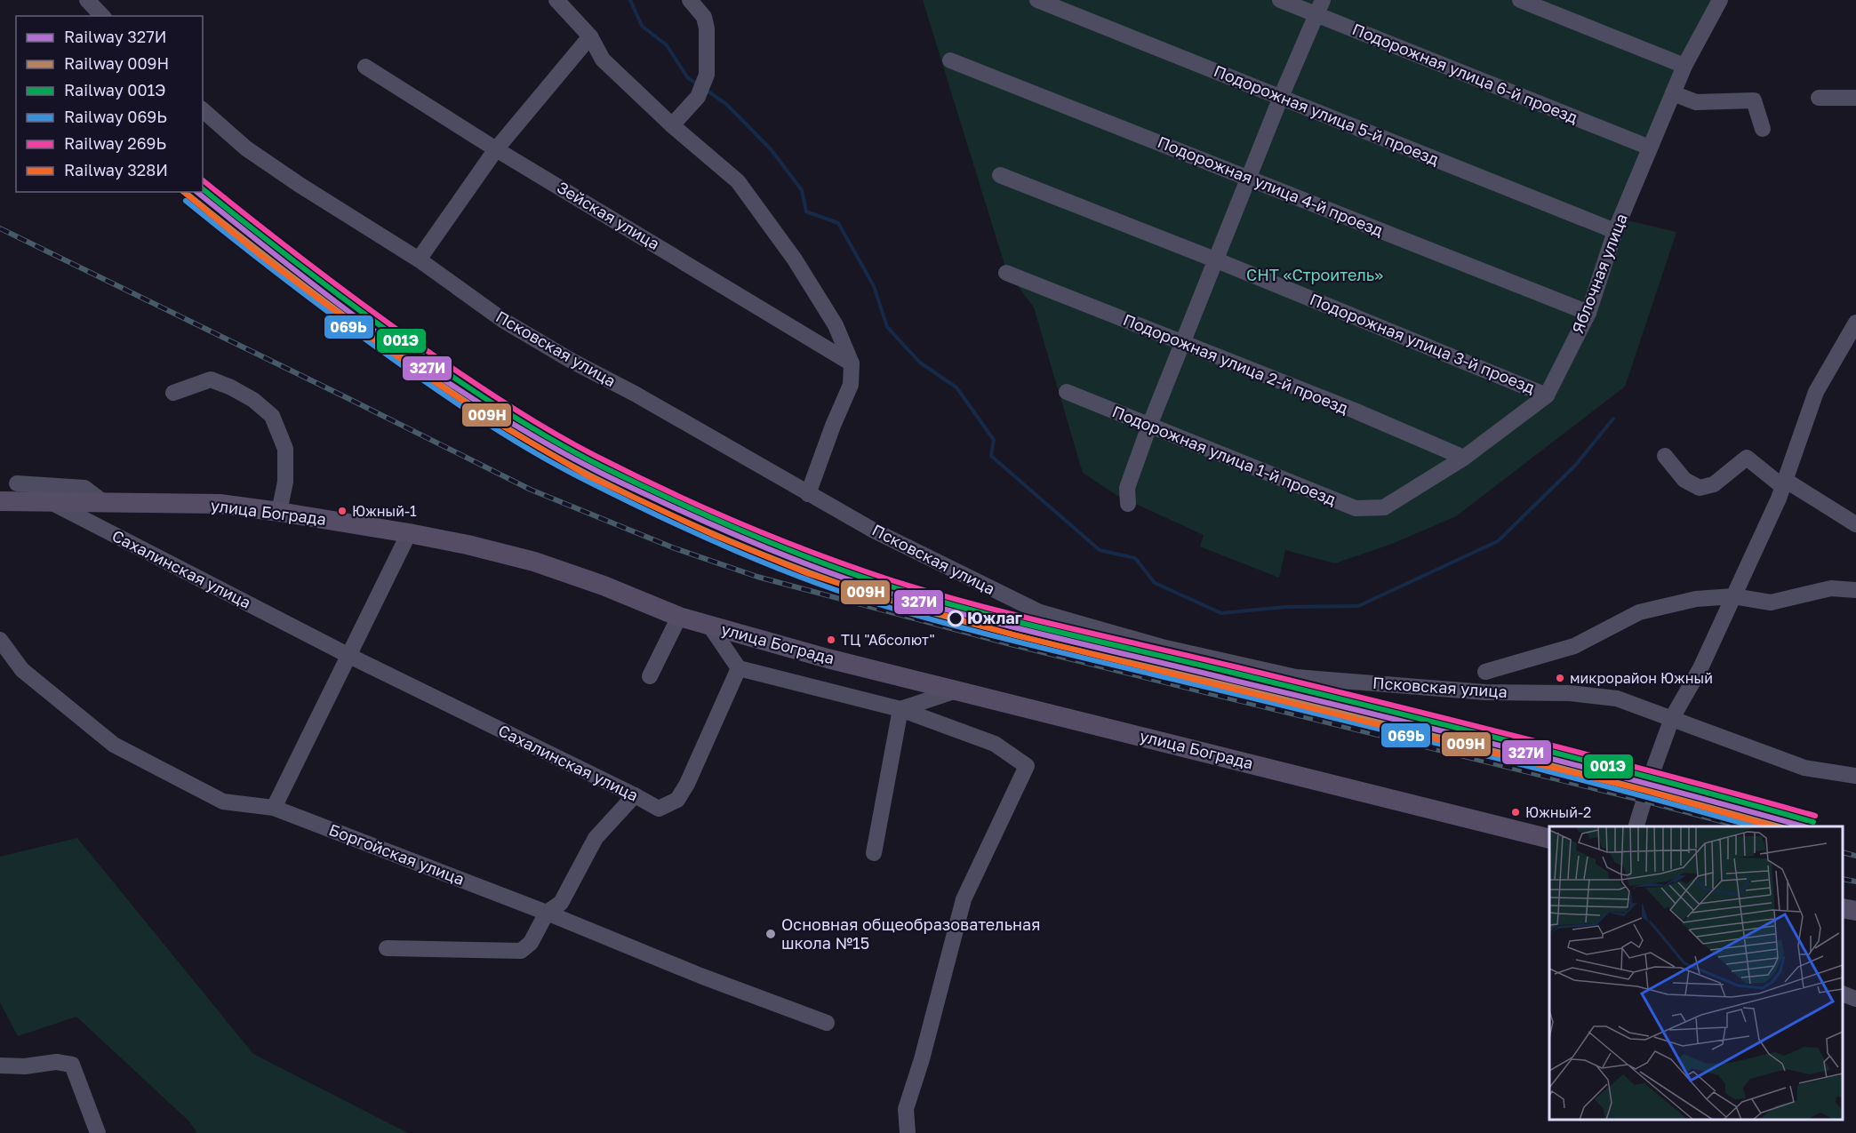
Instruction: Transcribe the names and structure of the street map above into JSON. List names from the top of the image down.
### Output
{
  "streets": {
    "main road": ["улица Бограда"],
    "street": [
      "Подорожная улица 6-й проезд",
      "Подорожная улица 5-й проезд",
      "Подорожная улица 4-й проезд",
      "Зейская улица",
      "Яблочная улица",
      "Подорожная улица 3-й проезд",
      "Псковская улица",
      "Подорожная улица 2-й проезд",
      "Подорожная улица 1-й проезд",
      "Сахалинская улица",
      "Боргойская улица"
    ]
  },
  "crossings": [
    ["Подорожная улица 6-й проезд", "Яблочная улица"],
    ["Подорожная улица 5-й проезд", "Яблочная улица"],
    ["Подорожная улица 4-й проезд", "Яблочная улица"],
    ["Яблочная улица", "Подорожная улица 3-й проезд"],
    ["Яблочная улица", "Подорожная улица 2-й проезд"],
    ["Яблочная улица", "Подорожная улица 1-й проезд"],
    ["улица Бограда", "Сахалинская улица"]
  ],
  "parks": ["СНТ «Строитель»"],
  "places": [
    "Южный-1",
    "Южлаг",
    "ТЦ \"Абсолют\"",
    "микрорайон Южный",
    "Южный-2",
    "Основная общеобразовательная школа №15"
  ],
  "lines": [
    "rail line 269Ь",
    "rail line 001Э",
    "rail line 327И",
    "rail line 328И",
    "rail line 009Н",
    "rail line 069Ь"
  ],
  "legend": [
    "Railway 327И",
    "Railway 009Н",
    "Railway 001Э",
    "Railway 069Ь",
    "Railway 269Ь",
    "Railway 328И"
  ]
}
